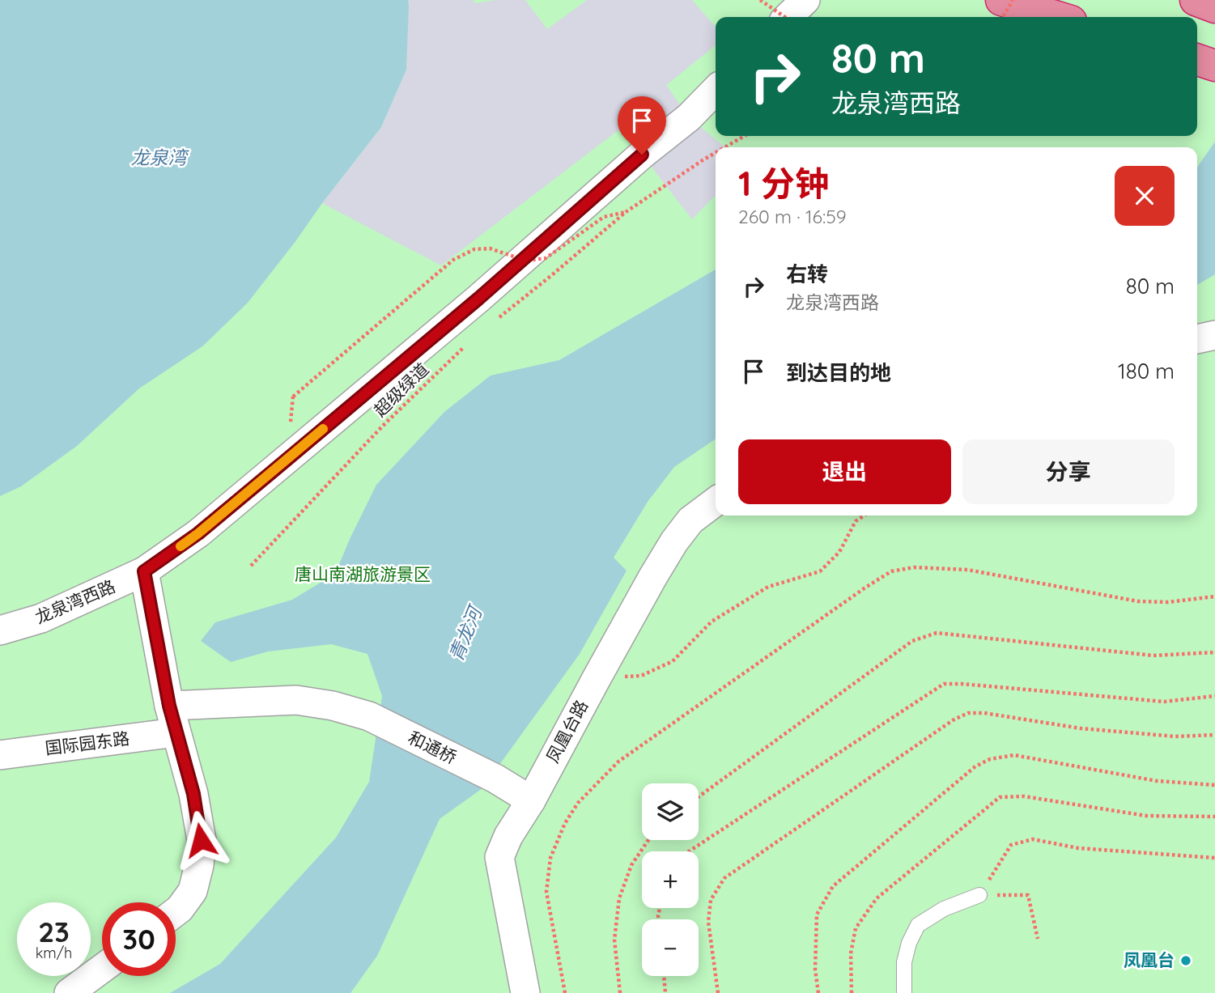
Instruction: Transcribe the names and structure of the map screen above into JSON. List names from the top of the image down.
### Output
{
  "streets": {
    "street": [
      "龙泉湾西路",
      "凤凰台路",
      "国际园东路",
      "和通桥"
    ],
    "path": ["超级绿道"]
  },
  "crossings": [
    ["凤凰台路", "和通桥"],
    ["国际园东路", "和通桥"]
  ],
  "water": ["龙泉湾", "青龙河"],
  "parks": ["唐山南湖旅游景区"],
  "places": ["凤凰台"],
  "page": {
    "turn": ["80 m", "龙泉湾西路"],
    "heading": ["1 分钟", "260 m · 16:59"],
    "list": [
      {
        "name": "右转",
        "note": "龙泉湾西路",
        "value": "80 m"
      },
      {
        "name": "到达目的地",
        "value": "180 m"
      }
    ],
    "buttons": ["退出", "分享"],
    "map_buttons": ["+", "−"],
    "speed": "23 km/h",
    "limit": "30"
  }
}
